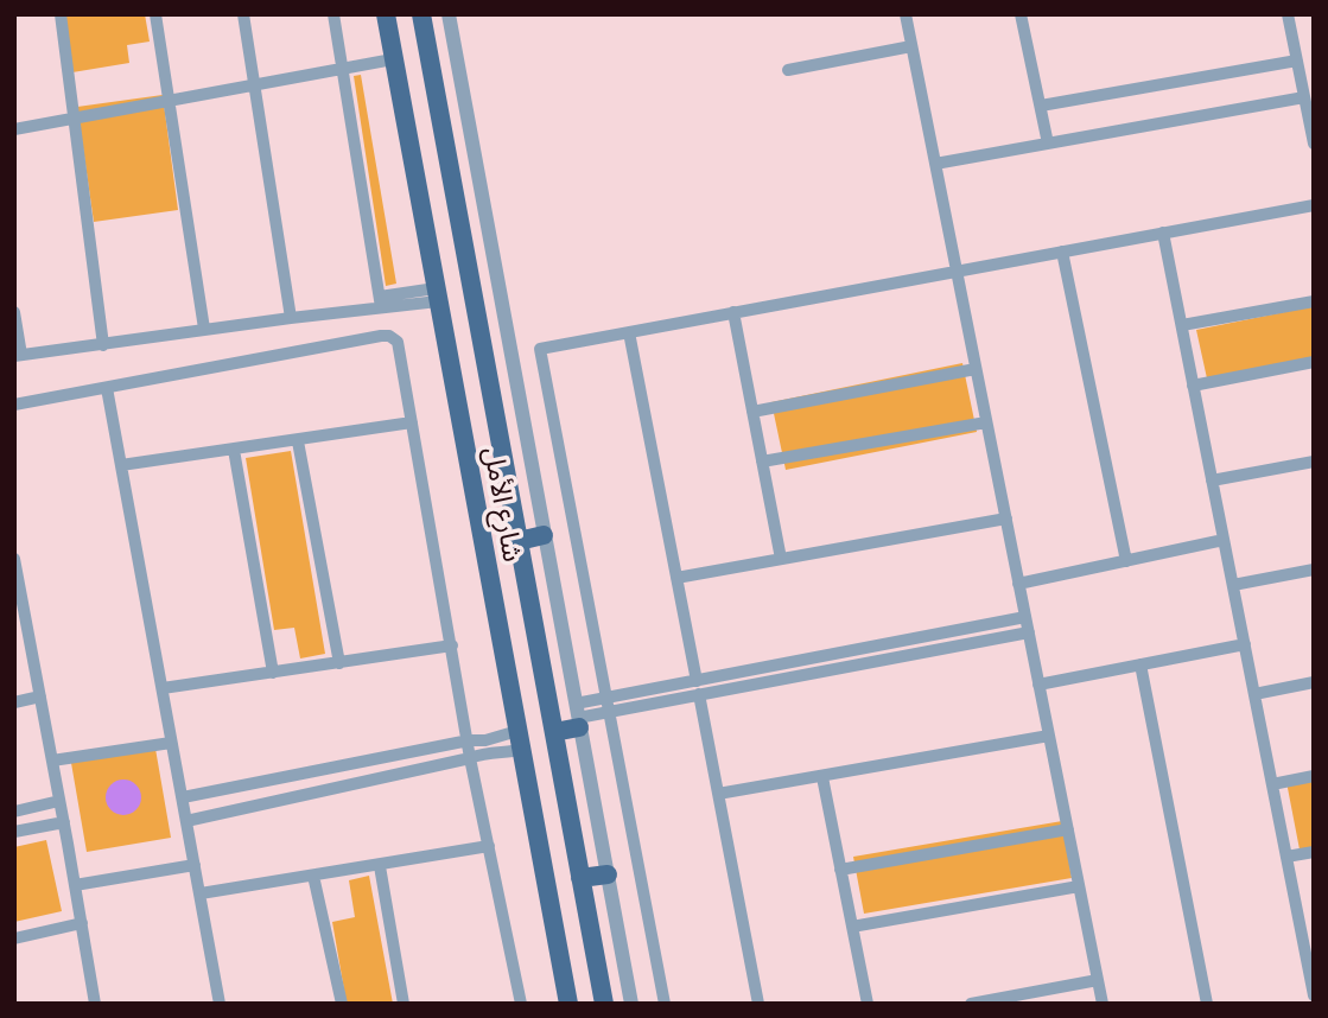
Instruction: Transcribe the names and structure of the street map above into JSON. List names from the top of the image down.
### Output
{
  "streets": {
    "main road": ["شارع الأمل"]
  }
}
